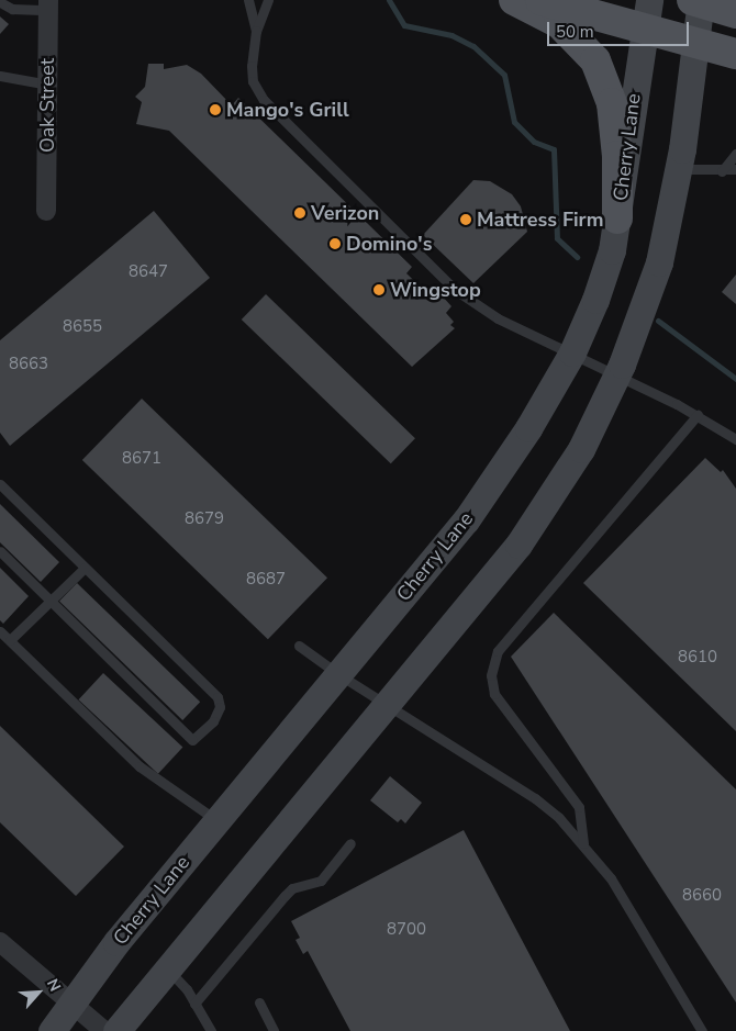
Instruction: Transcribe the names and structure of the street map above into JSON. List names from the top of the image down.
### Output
{
  "streets": {
    "main road": ["Cherry Lane"],
    "street": ["Oak Street"]
  },
  "places": [
    "Mango's Grill",
    "Verizon",
    "Mattress Firm",
    "Domino's",
    "Wingstop"
  ],
  "house_numbers": [
    "8647",
    "8655",
    "8663",
    "8671",
    "8679",
    "8687",
    "8610",
    "8660",
    "8700"
  ],
  "scale_bar": "50 m",
  "north": "top right"
}
